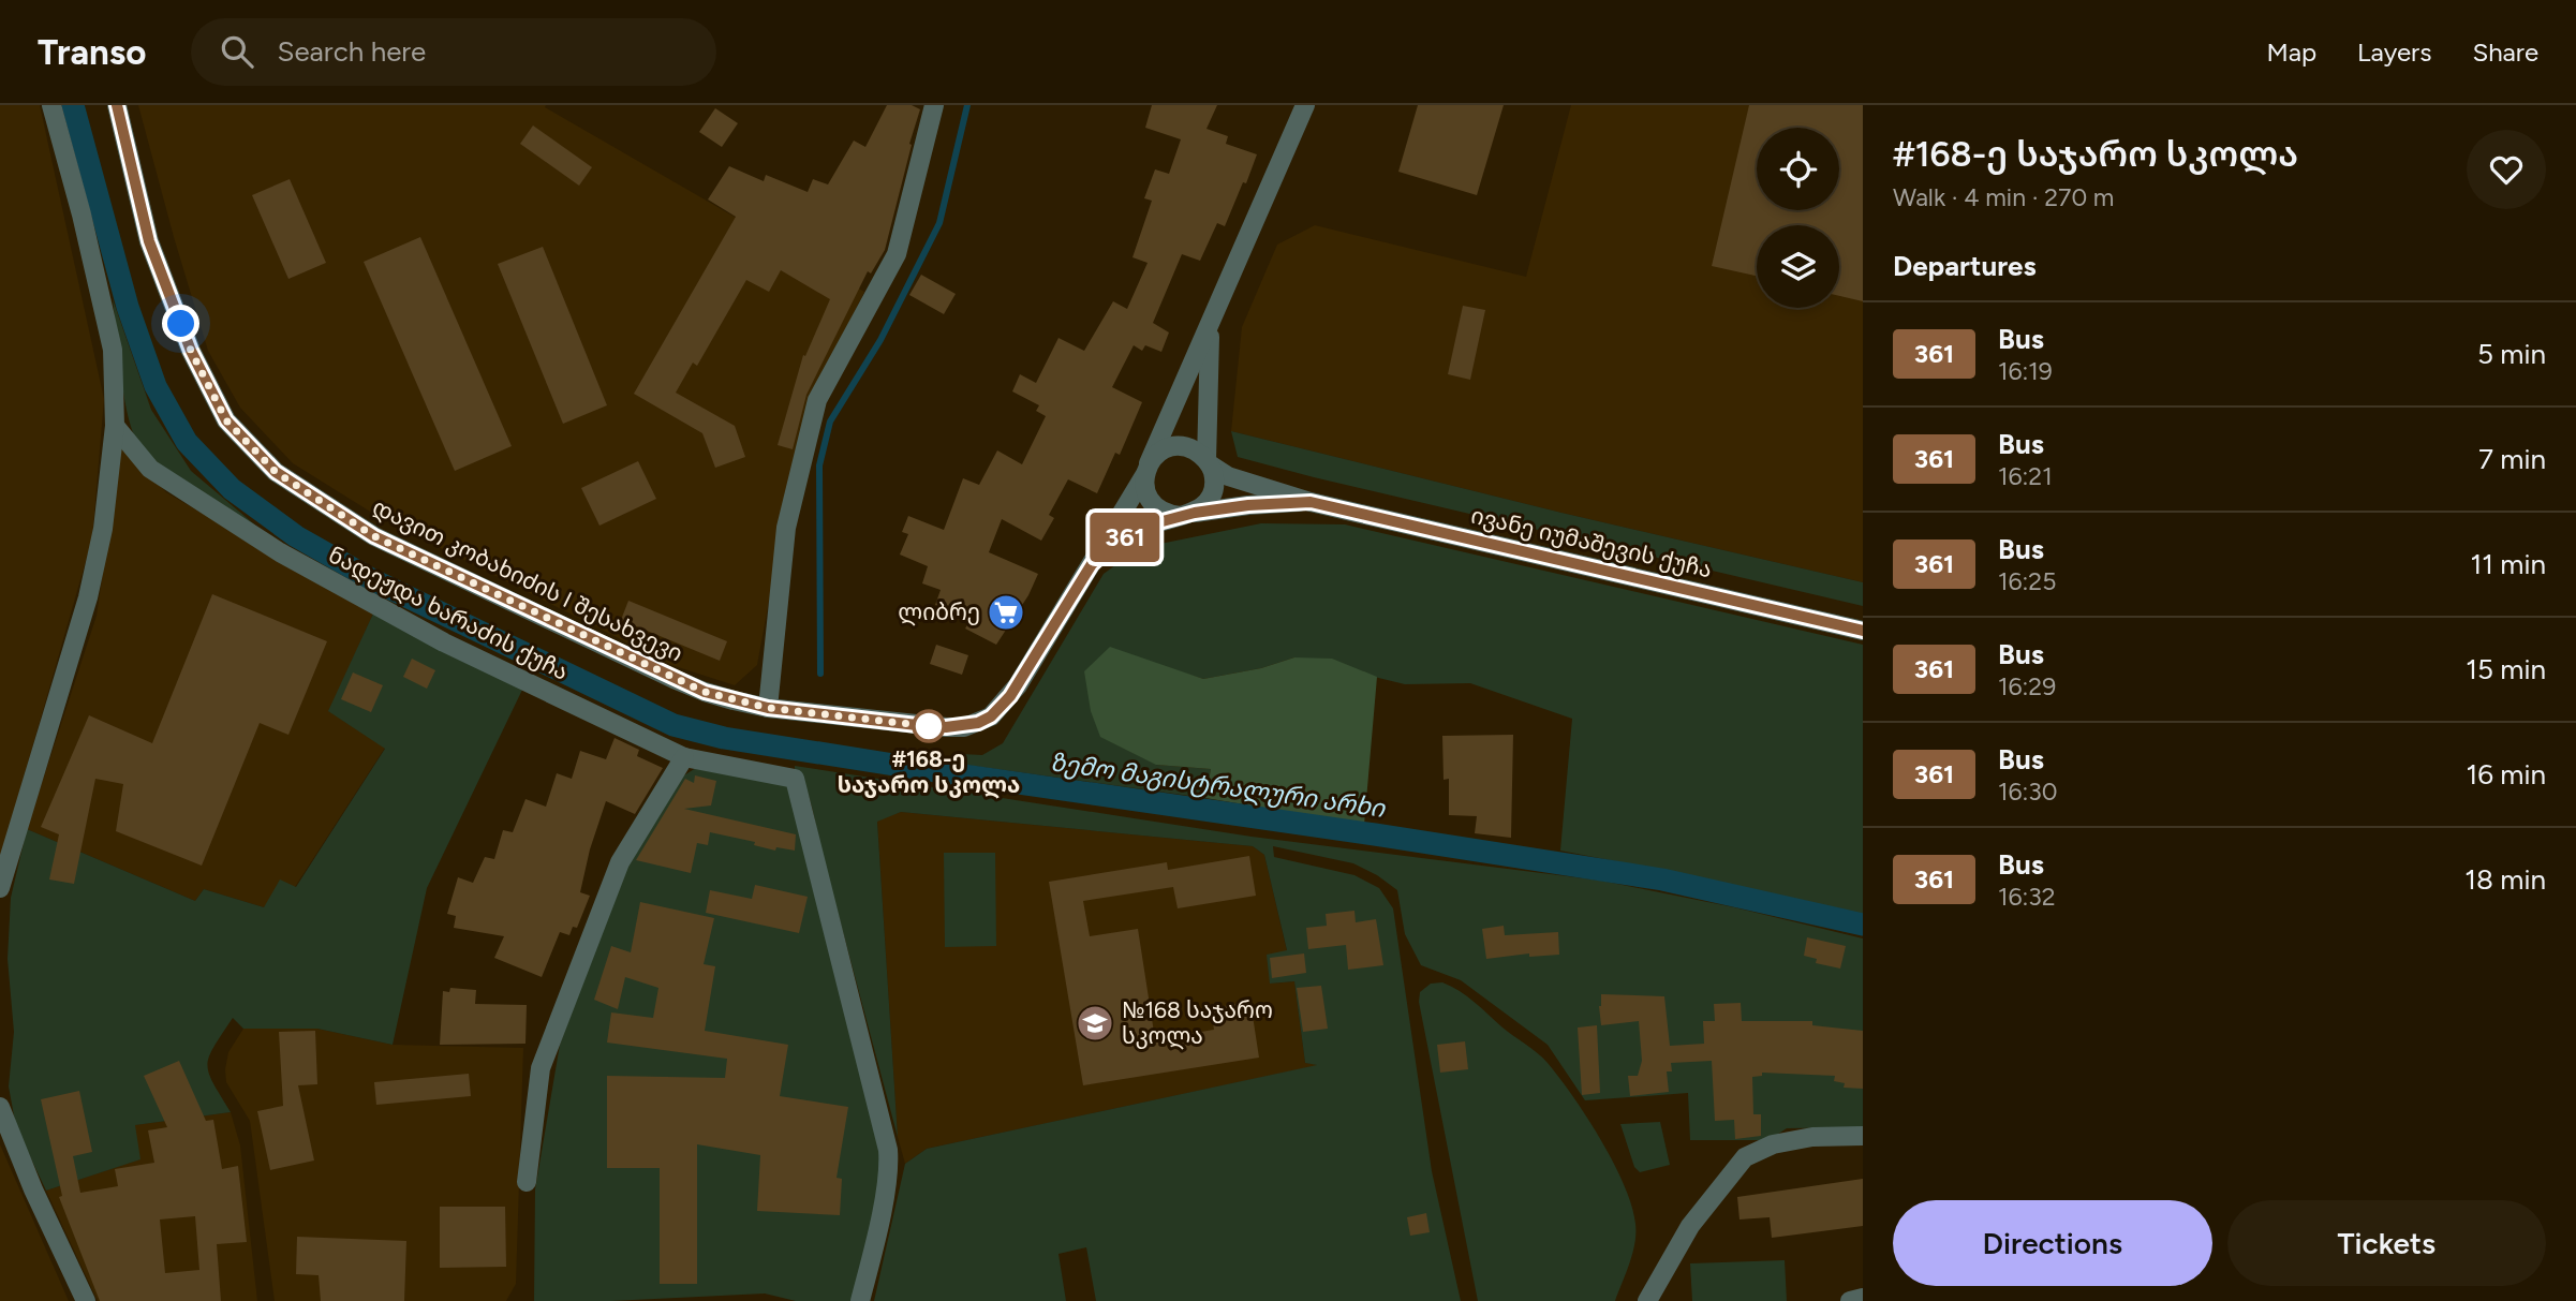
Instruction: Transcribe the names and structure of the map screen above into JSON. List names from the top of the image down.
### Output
{
  "streets": {
    "street": ["ივანე იუმაშევის ქუჩა", "დავით კობახიძის I შესახვევი", "ნადეჟდა ხარაძის ქუჩა"]
  },
  "crossings": [
    ["ივანე იუმაშევის ქუჩა", "დავით კობახიძის I შესახვევი"]
  ],
  "water": ["ზემო მაგისტრალური არხი"],
  "places": {
    "supermarket": ["ლიბრე"],
    "other": ["#168-ე საჯარო სკოლა"],
    "school or university": ["№168 საჯარო სკოლა"]
  },
  "lines": ["bus line 361"],
  "page": {
    "header": "Transo",
    "search": "Search here",
    "nav": ["Map", "Layers", "Share"],
    "on_map": "361",
    "heading": [
      ["#168-ე საჯარო სკოლა", "Walk · 4 min · 270 m"],
      "Departures"
    ],
    "list": [
      {
        "mark": "361",
        "name": "Bus",
        "note": "16:19",
        "value": "5 min"
      },
      {
        "mark": "361",
        "name": "Bus",
        "note": "16:21",
        "value": "7 min"
      },
      {
        "mark": "361",
        "name": "Bus",
        "note": "16:25",
        "value": "11 min"
      },
      {
        "mark": "361",
        "name": "Bus",
        "note": "16:29",
        "value": "15 min"
      },
      {
        "mark": "361",
        "name": "Bus",
        "note": "16:30",
        "value": "16 min"
      },
      {
        "mark": "361",
        "name": "Bus",
        "note": "16:32",
        "value": "18 min"
      }
    ],
    "buttons": ["Directions", "Tickets"]
  }
}
